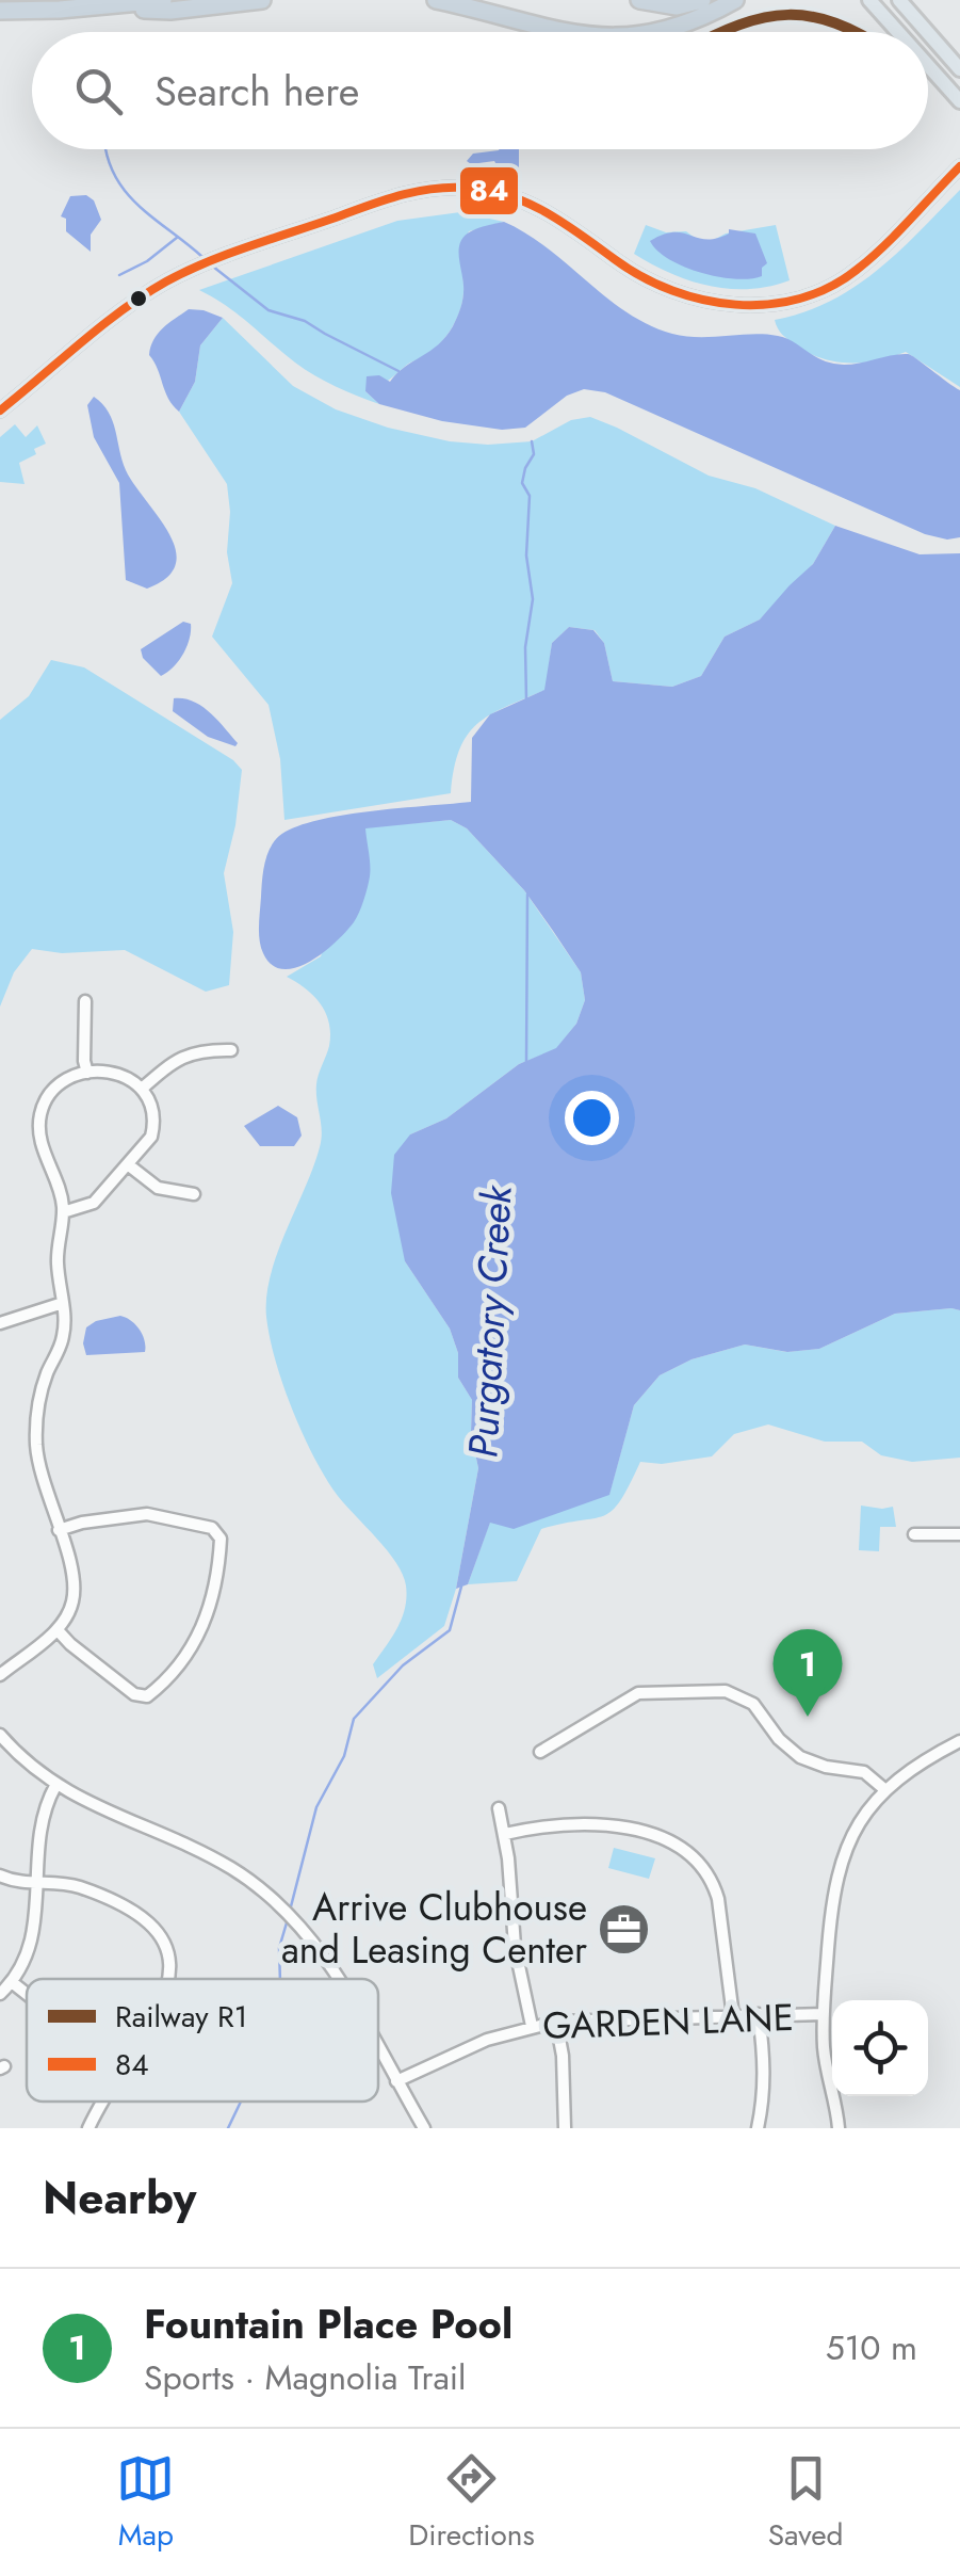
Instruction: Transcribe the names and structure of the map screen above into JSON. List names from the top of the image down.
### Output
{
  "streets": {
    "street": ["GARDEN LANE"]
  },
  "water": ["Purgatory Creek"],
  "places": {
    "office": ["Arrive Clubhouse and Leasing Center"]
  },
  "lines": ["rail line R1", "transit line 84"],
  "legend": ["Railway R1", "84"],
  "page": {
    "search": "Search here",
    "pins": "1",
    "heading": "Nearby",
    "list": [
      {
        "mark": "1",
        "name": "Fountain Place Pool",
        "note": "Sports · Magnolia Trail",
        "value": "510 m"
      }
    ],
    "nav": ["Map", "Directions", "Saved"]
  }
}
